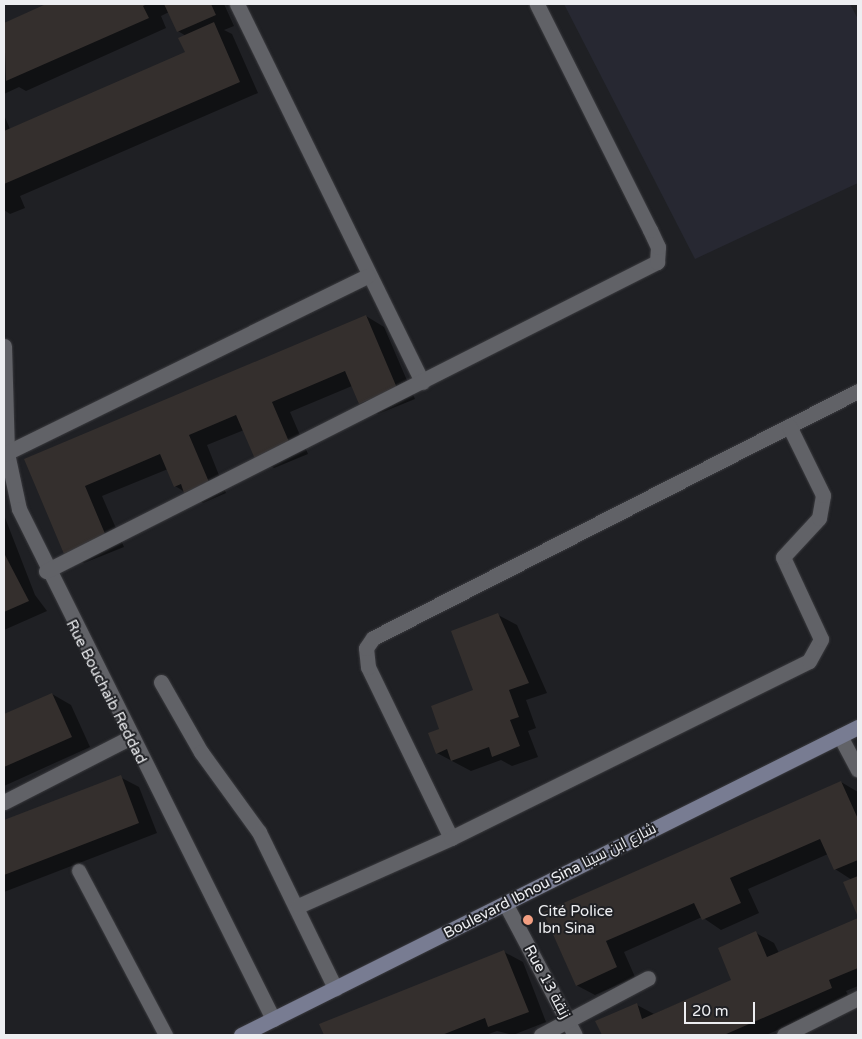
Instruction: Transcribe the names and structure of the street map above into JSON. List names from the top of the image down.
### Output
{
  "streets": {
    "main road": ["Boulevard Ibnou Sina شارع ابن سينا"],
    "street": ["Rue Bouchaib Reddad", "Rue 13 زنقة"]
  },
  "crossings": [
    ["Rue Bouchaib Reddad", "Boulevard Ibnou Sina شارع ابن سينا"],
    ["Boulevard Ibnou Sina شارع ابن سينا", "Rue 13 زنقة"]
  ],
  "places": ["Cité Police Ibn Sina"],
  "scale_bar": "20 m"
}
